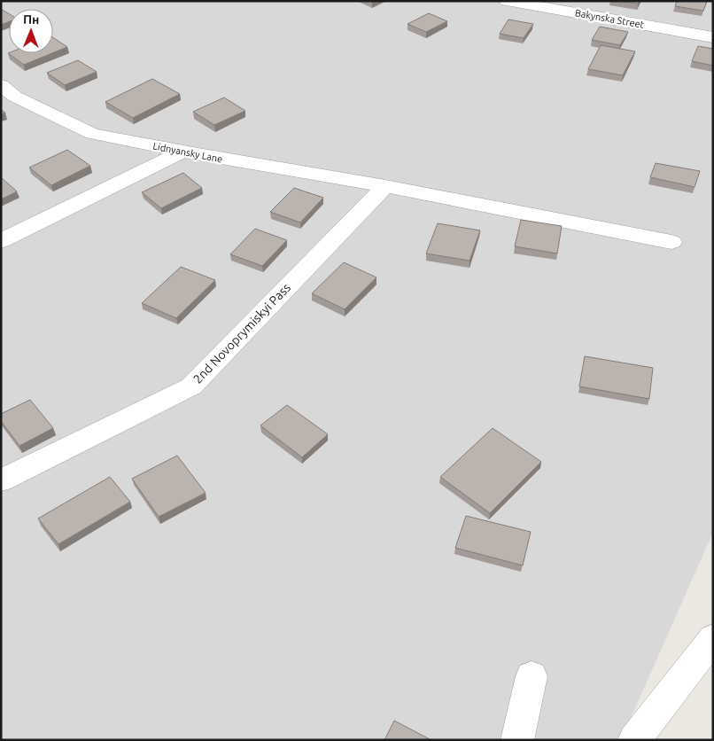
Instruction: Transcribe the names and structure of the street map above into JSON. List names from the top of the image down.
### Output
{
  "streets": {
    "street": ["Bakynska Street", "Lidnyansky Lane", "2nd Novoprymiskyi Pass"]
  },
  "crossings": [
    ["Lidnyansky Lane", "2nd Novoprymiskyi Pass"]
  ],
  "north": "top"
}
